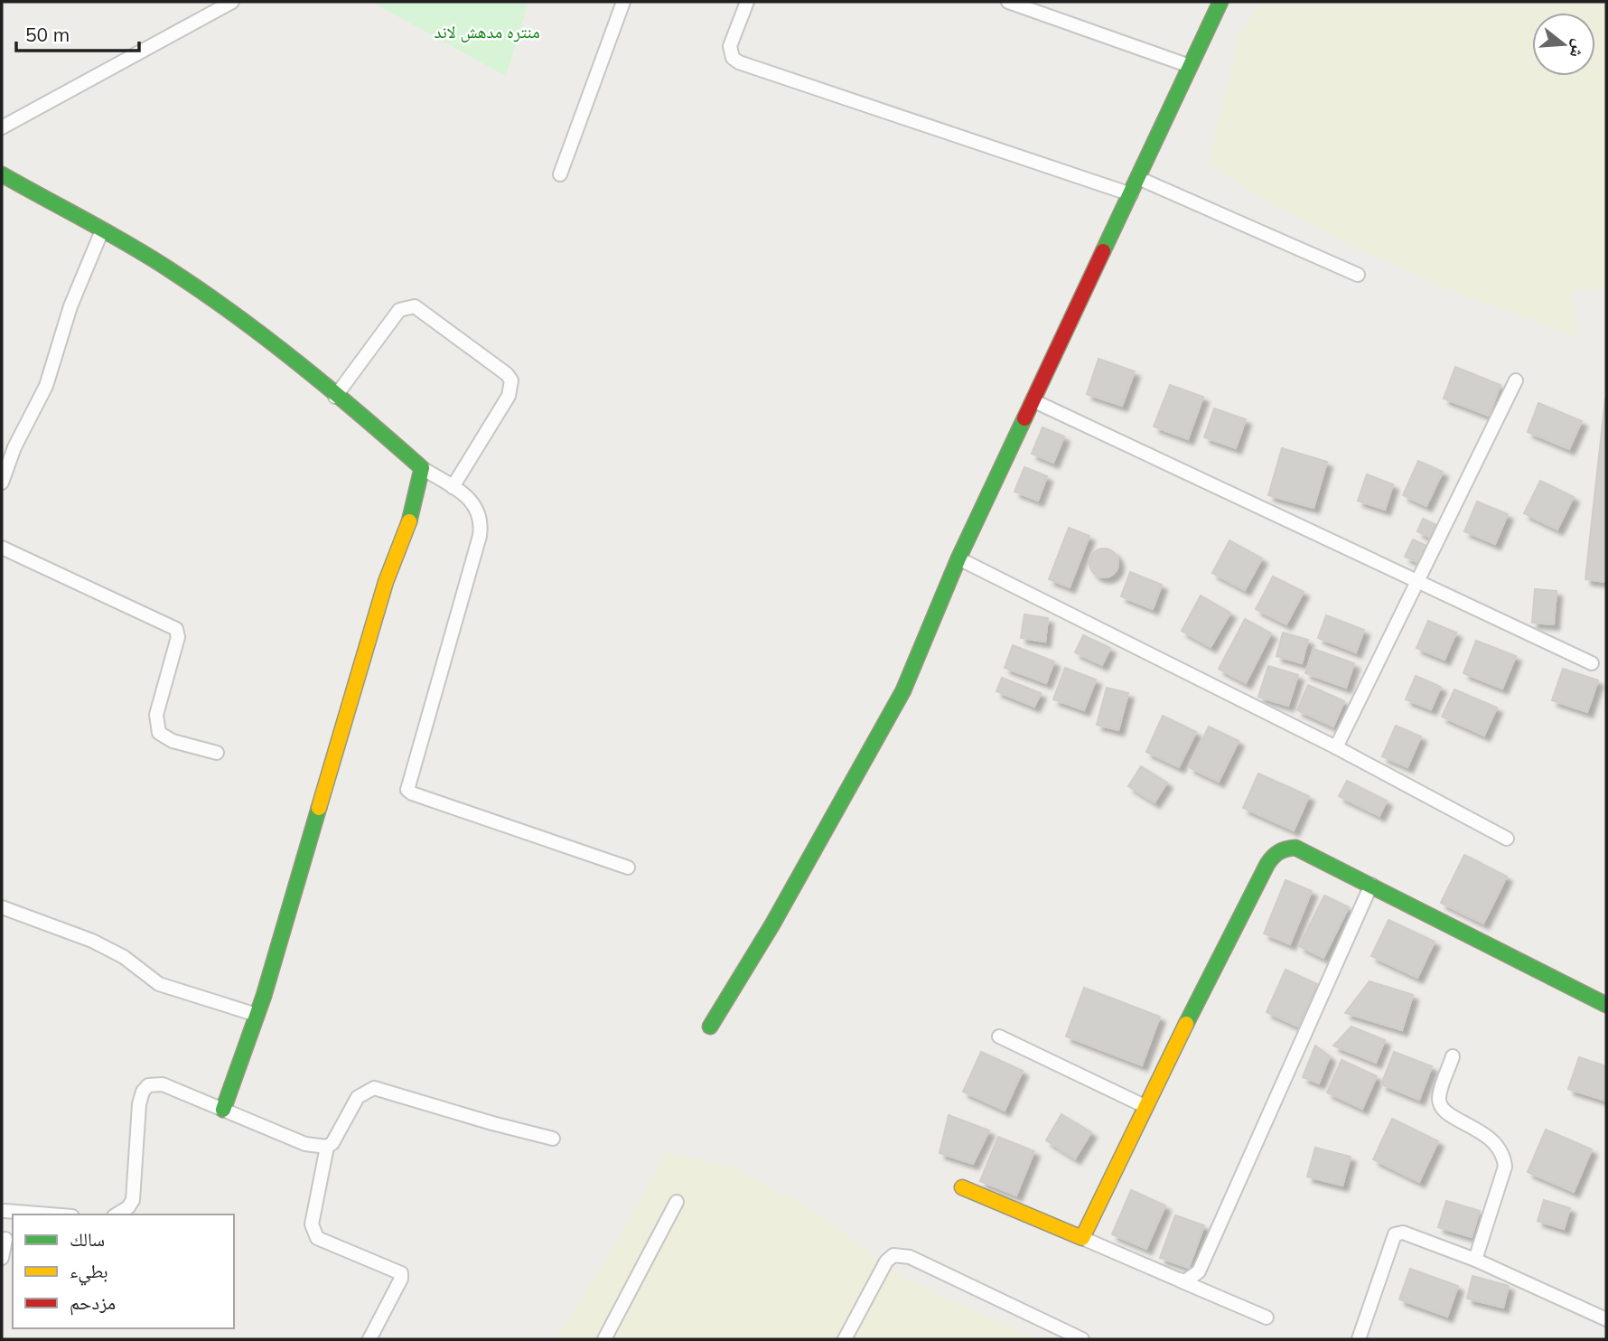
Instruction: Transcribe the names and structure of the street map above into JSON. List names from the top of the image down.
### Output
{
  "parks": ["منتره مدهش لاند"],
  "legend": ["سالك", "بطيء", "مزدحم"],
  "scale_bar": "50 m",
  "north": "right"
}
